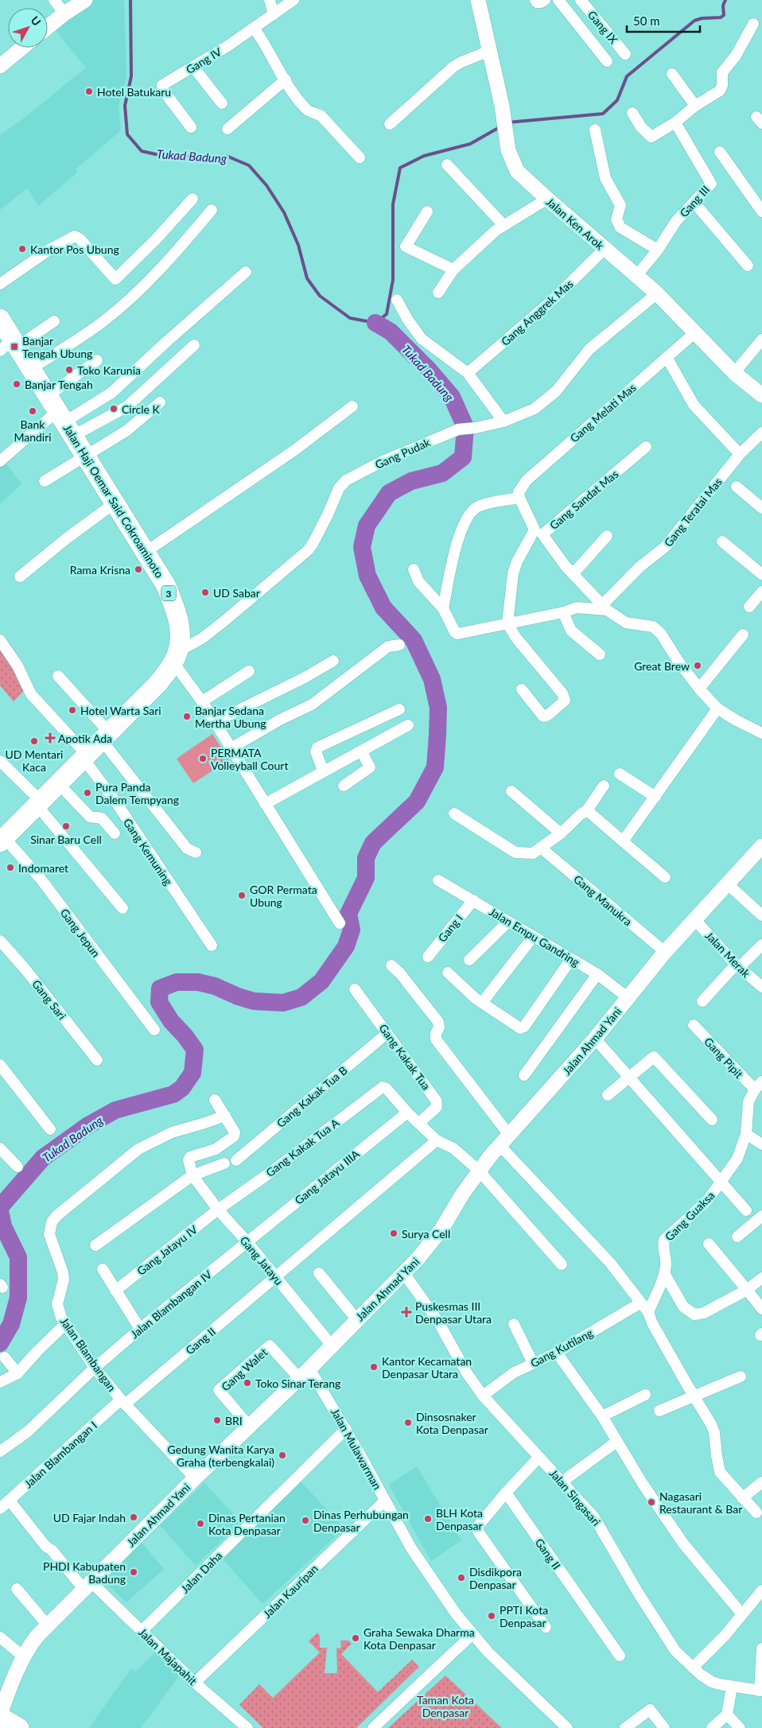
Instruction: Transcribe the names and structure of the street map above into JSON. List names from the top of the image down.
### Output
{
  "streets": {
    "highway": ["Jalan Haji Oemar Said Cokroaminoto", "3"],
    "main road": ["Jalan Ken Arok", "Jalan Ahmad Yani"],
    "street": [
      "Gang IX",
      "Gang IV",
      "Gang III",
      "Gang Anggrek Mas",
      "Gang Melati Mas",
      "Gang Pudak",
      "Gang Sandat Mas",
      "Gang Teratai Mas",
      "Gang Kemuning",
      "Gang Manukra",
      "Gang I",
      "Gang Jepun",
      "Jalan Empu Gandring",
      "Jalan Merak",
      "Gang Sari",
      "Gang Kakak Tua",
      "Gang Pipit",
      "Gang Kakak Tua B",
      "Gang Kakak Tua A",
      "Gang Jatayu IIIA",
      "Gang Guaksa",
      "Gang Jatayu IV",
      "Gang Jatayu",
      "Jalan Blambangan IV",
      "Gang II",
      "Gang Kutilang",
      "Jalan Blambangan",
      "Gang Walet",
      "Jalan Mulawarman",
      "Jalan Blambangan I",
      "Jalan Singasari",
      "Jalan Daha",
      "Jalan Kauripan",
      "Jalan Majapahit"
    ]
  },
  "crossings": [
    ["Gang III", "Jalan Ken Arok"],
    ["Jalan Ken Arok", "Gang Anggrek Mas"],
    ["Jalan Ken Arok", "Gang Melati Mas"],
    ["Jalan Ken Arok", "Gang Pudak"],
    ["Gang Pudak", "Jalan Haji Oemar Said Cokroaminoto"],
    ["Gang Sandat Mas", "Gang Teratai Mas"],
    ["Jalan Haji Oemar Said Cokroaminoto", "Gang Kemuning"],
    ["Jalan Haji Oemar Said Cokroaminoto", "Gang Jepun"],
    ["Gang Manukra", "Jalan Ahmad Yani"],
    ["Gang I", "Jalan Empu Gandring"],
    ["Jalan Empu Gandring", "Jalan Ahmad Yani"],
    ["Jalan Merak", "Jalan Ahmad Yani"],
    ["Jalan Ahmad Yani", "Gang Jatayu"],
    ["Jalan Ahmad Yani", "Jalan Blambangan"],
    ["Jalan Ahmad Yani", "Gang Walet"],
    ["Jalan Ahmad Yani", "Jalan Mulawarman"],
    ["Jalan Ahmad Yani", "Jalan Singasari"],
    ["Jalan Ahmad Yani", "Jalan Majapahit"],
    ["Gang Kakak Tua", "Gang Kakak Tua B"],
    ["Gang Pipit", "Gang Guaksa"],
    ["Gang Kakak Tua A", "Gang Jatayu IIIA"],
    ["Gang Kakak Tua A", "Gang Jatayu IV"],
    ["Gang Kakak Tua A", "Gang Jatayu"],
    ["Gang Jatayu IIIA", "Gang Jatayu"],
    ["Gang Jatayu IIIA", "Jalan Blambangan IV"],
    ["Gang Jatayu IV", "Gang Jatayu"],
    ["Gang Jatayu", "Jalan Blambangan IV"],
    ["Gang Jatayu", "Gang II"],
    ["Jalan Blambangan IV", "Jalan Blambangan"],
    ["Gang II", "Jalan Blambangan"],
    ["Gang II", "Jalan Blambangan I"],
    ["Gang Kutilang", "Jalan Singasari"],
    ["Jalan Blambangan", "Jalan Blambangan I"],
    ["Gang Walet", "Jalan Mulawarman"],
    ["Jalan Mulawarman", "Jalan Daha"],
    ["Jalan Mulawarman", "Jalan Kauripan"],
    ["Jalan Blambangan I", "Jalan Majapahit"],
    ["Jalan Daha", "Jalan Majapahit"],
    ["Jalan Kauripan", "Jalan Majapahit"]
  ],
  "water": ["Tukad Badung"],
  "parks": ["Taman Kota Denpasar"],
  "places": {
    "other": [
      "Hotel Batukaru",
      "Kantor Pos Ubung",
      "Toko Karunia",
      "Banjar Tengah",
      "Circle K",
      "Bank Mandiri",
      "Rama Krisna",
      "UD Sabar",
      "Great Brew",
      "Hotel Warta Sari",
      "Banjar Sedana Mertha Ubung",
      "UD Mentari Kaca",
      "PERMATA Volleyball Court",
      "Pura Panda Dalem Tempyang",
      "Sinar Baru Cell",
      "Indomaret",
      "GOR Permata Ubung",
      "Surya Cell",
      "Kantor Kecamatan Denpasar Utara",
      "Toko Sinar Terang",
      "BRI",
      "Dinsosnaker Kota Denpasar",
      "Gedung Wanita Karya Graha (terbengkalai)",
      "Nagasari Restaurant & Bar",
      "UD Fajar Indah",
      "BLH Kota Denpasar",
      "Dinas Perhubungan Denpasar",
      "Dinas Pertanian Kota Denpasar",
      "PHDI Kabupaten Badung",
      "Disdikpora Denpasar",
      "PPTI Kota Denpasar",
      "Graha Sewaka Dharma Kota Denpasar"
    ],
    "transit": ["Banjar Tengah Ubung"],
    "health": ["Apotik Ada", "Puskesmas III Denpasar Utara"]
  },
  "scale_bar": "50 m",
  "north": "top right"
}
